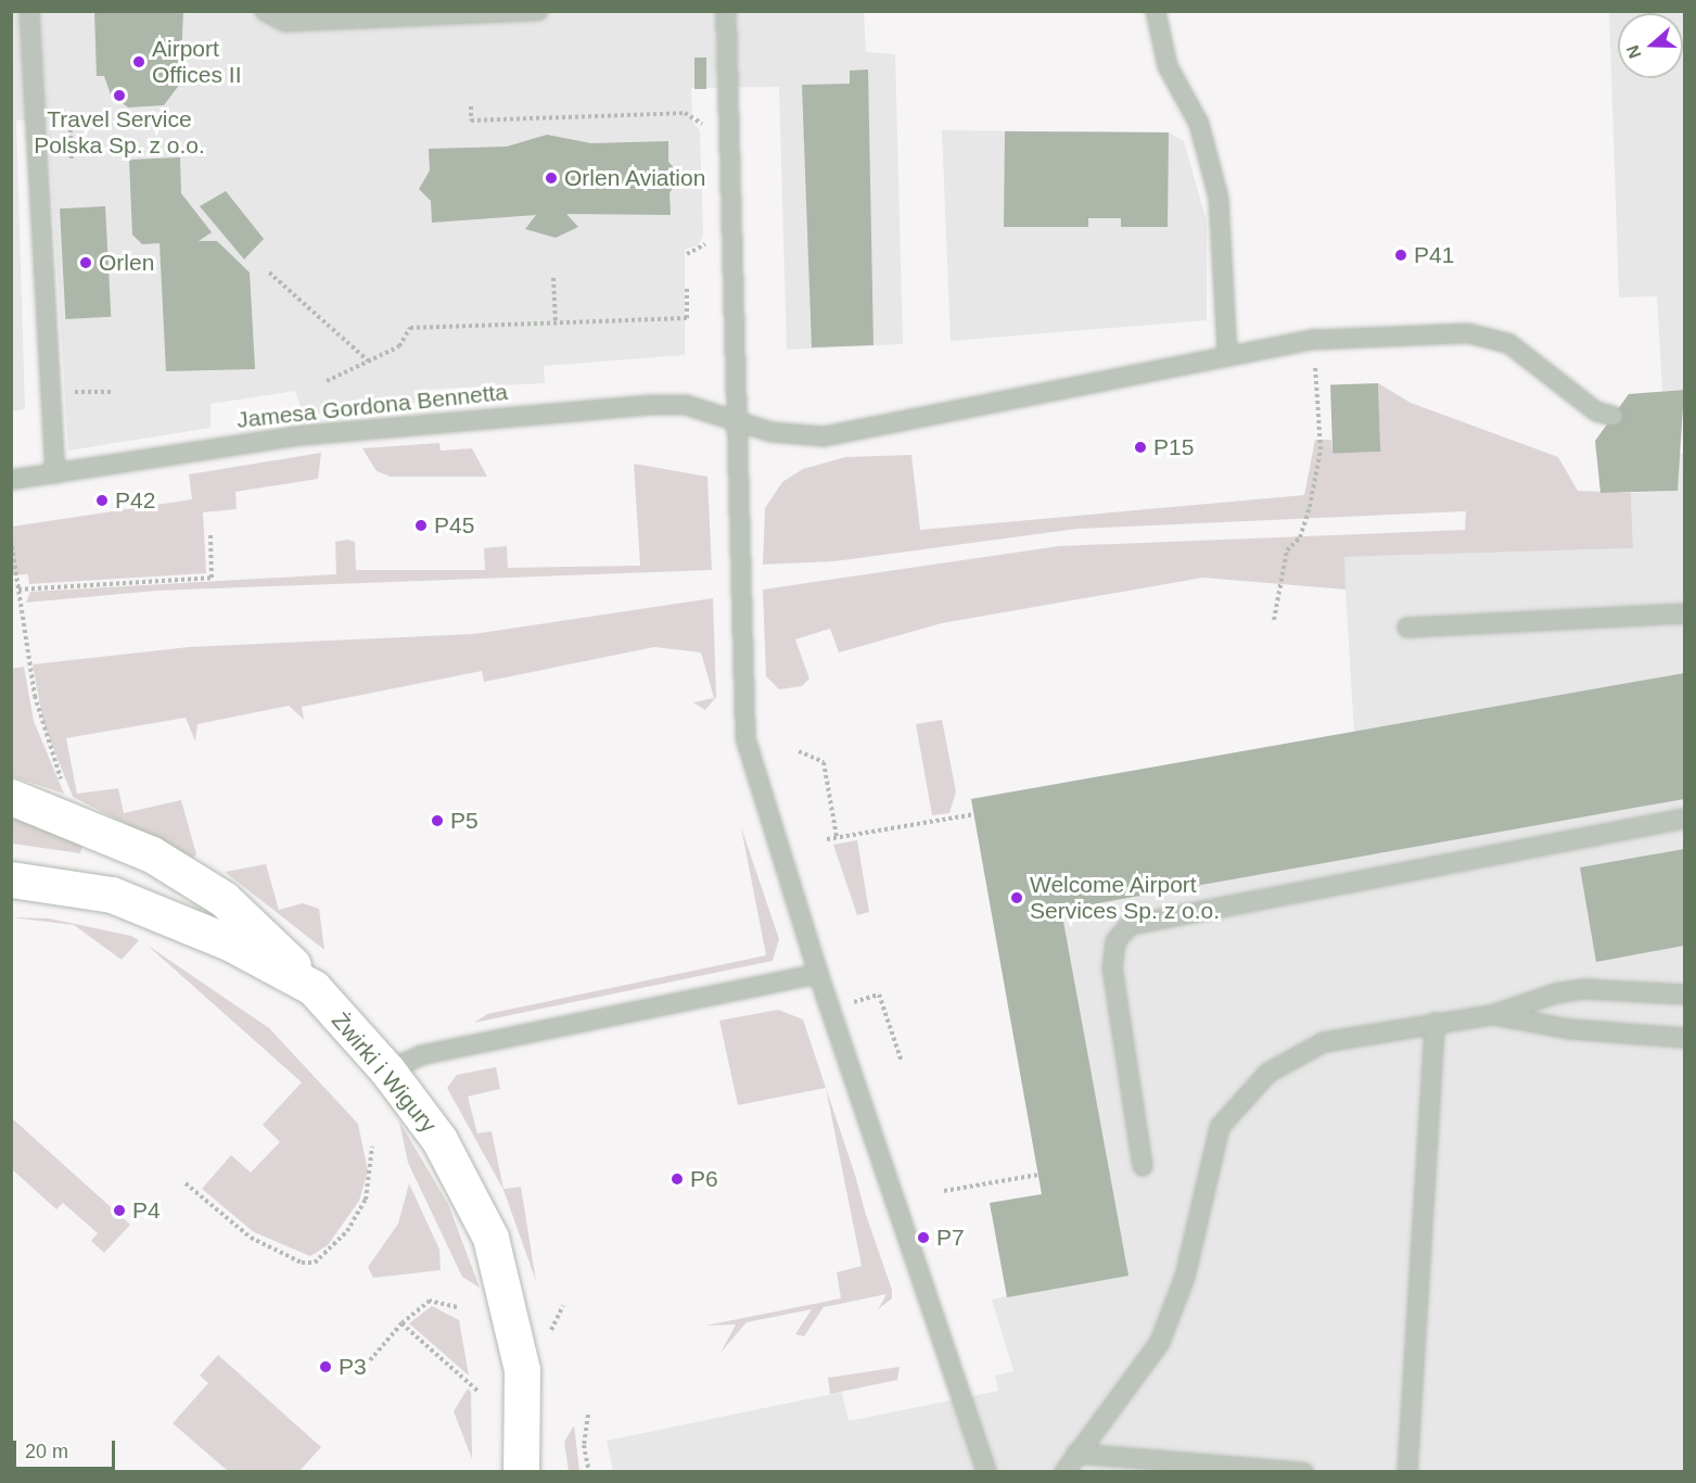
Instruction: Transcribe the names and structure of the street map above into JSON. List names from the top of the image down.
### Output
{
  "streets": {
    "street": ["Żwirki i Wigury"],
    "lane": ["Jamesa Gordona Bennetta"]
  },
  "places": [
    "Airport Offices II",
    "Travel Service Polska Sp. z o.o.",
    "Orlen Aviation",
    "P41",
    "Orlen",
    "P15",
    "P42",
    "P45",
    "P5",
    "Welcome Airport Services Sp. z o.o.",
    "P6",
    "P4",
    "P7",
    "P3"
  ],
  "scale_bar": "20 m",
  "north": "left"
}
